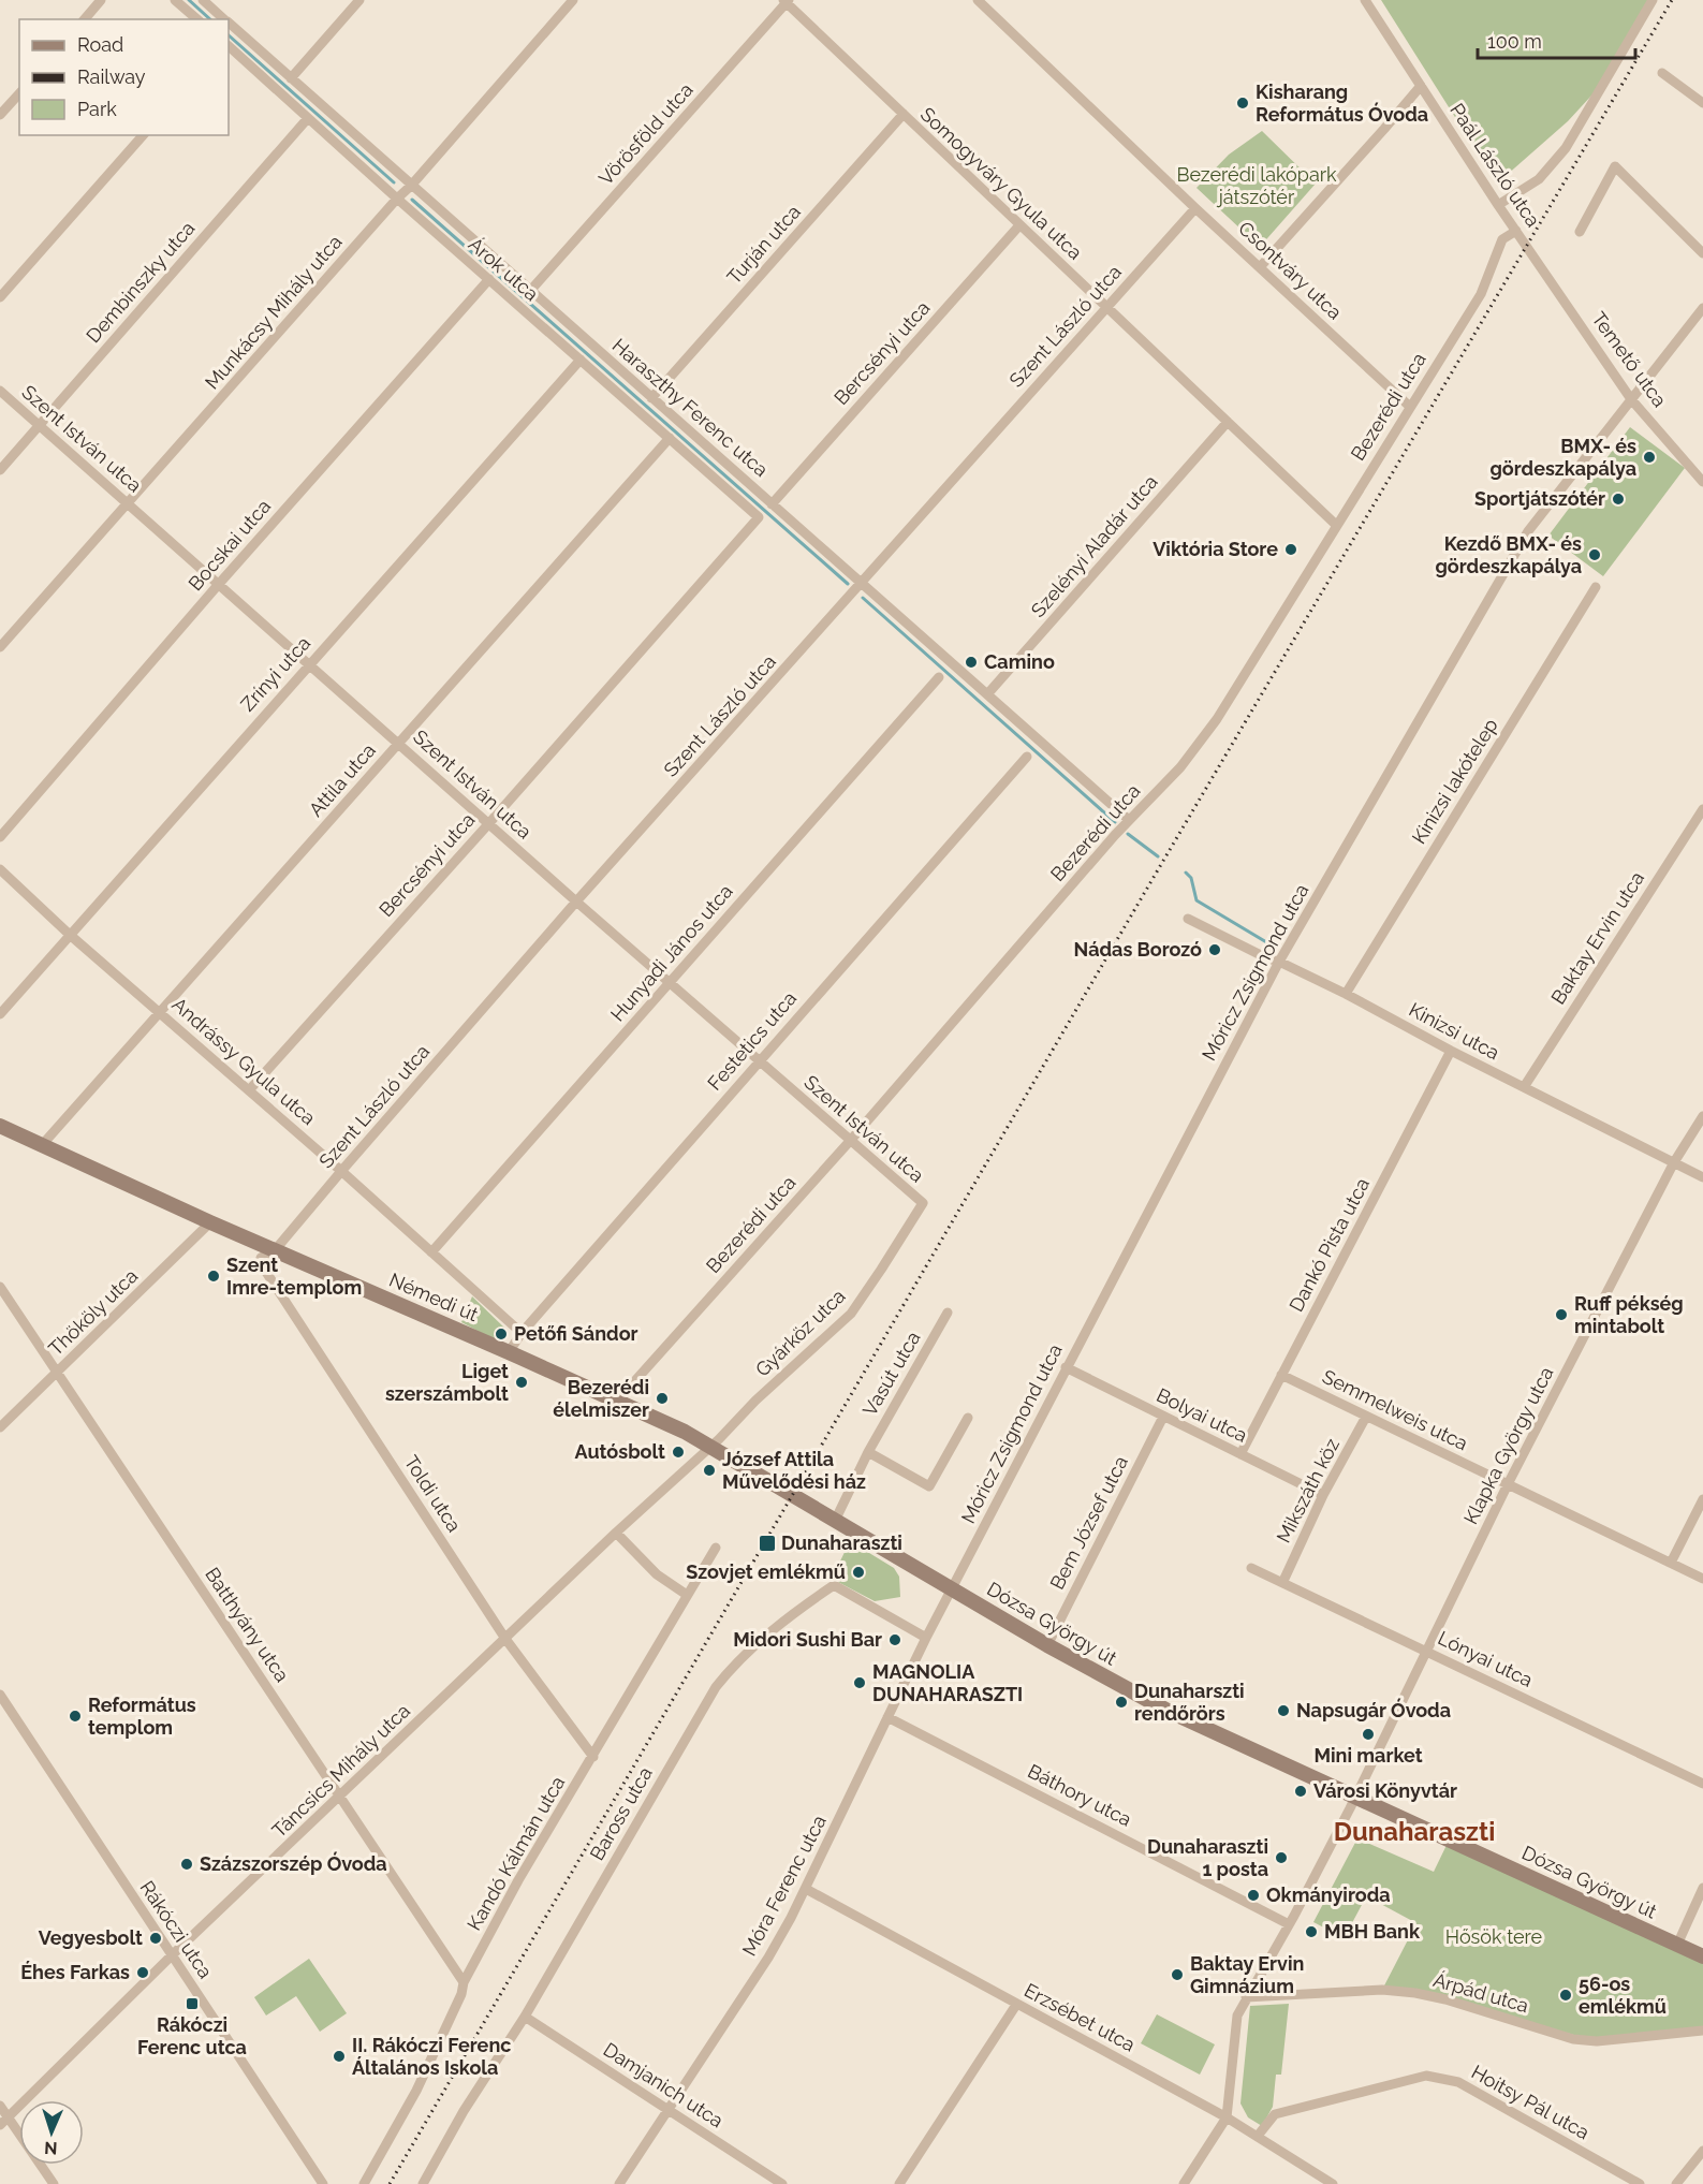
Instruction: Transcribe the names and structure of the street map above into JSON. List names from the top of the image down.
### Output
{
  "streets": {
    "main road": ["Némedi út", "Dózsa György út"],
    "street": [
      "Vörösföld utca",
      "Paál László utca",
      "Somogyváry Gyula utca",
      "Turján utca",
      "Árok utca",
      "Csontváry utca",
      "Dembinszky utca",
      "Munkácsy Mihály utca",
      "Szent László utca",
      "Bercsényi utca",
      "Temető utca",
      "Bezerédi utca",
      "Haraszthy Ferenc utca",
      "Szent István utca",
      "Bocskai utca",
      "Szelényi Aladár utca",
      "Zrínyi utca",
      "Attila utca",
      "Kinizsi lakótelep",
      "Baktay Ervin utca",
      "Hunyadi János utca",
      "Móricz Zsigmond utca",
      "Kinizsi utca",
      "Festetics utca",
      "Andrássy Gyula utca",
      "Dankó Pista utca",
      "Thököly utca",
      "Gyárköz utca",
      "Vasút utca",
      "Semmelweis utca",
      "Bolyai utca",
      "Klapka György utca",
      "Mikszáth köz",
      "Toldi utca",
      "Bem József utca",
      "Batthyány utca",
      "Lónyai utca",
      "Táncsics Mihály utca",
      "Báthory utca",
      "Baross utca",
      "Kandó Kálmán utca",
      "Móra Ferenc utca",
      "Rákóczi utca",
      "Árpád utca",
      "Erzsébet utca",
      "Damjanich utca",
      "Hoitsy Pál utca"
    ]
  },
  "crossings": [
    ["Vörösföld utca", "Somogyváry Gyula utca"],
    ["Vörösföld utca", "Haraszthy Ferenc utca"],
    ["Paál László utca", "Temető utca"],
    ["Paál László utca", "Bezerédi utca"],
    ["Somogyváry Gyula utca", "Turján utca"],
    ["Somogyváry Gyula utca", "Szent László utca"],
    ["Somogyváry Gyula utca", "Bercsényi utca"],
    ["Somogyváry Gyula utca", "Bezerédi utca"],
    ["Somogyváry Gyula utca", "Szelényi Aladár utca"],
    ["Turján utca", "Haraszthy Ferenc utca"],
    ["Árok utca", "Dembinszky utca"],
    ["Árok utca", "Munkácsy Mihály utca"],
    ["Árok utca", "Bercsényi utca"],
    ["Árok utca", "Bocskai utca"],
    ["Árok utca", "Zrínyi utca"],
    ["Árok utca", "Attila utca"],
    ["Csontváry utca", "Szent László utca"],
    ["Csontváry utca", "Bezerédi utca"],
    ["Dembinszky utca", "Szent István utca"],
    ["Munkácsy Mihály utca", "Haraszthy Ferenc utca"],
    ["Munkácsy Mihály utca", "Szent István utca"],
    ["Szent László utca", "Haraszthy Ferenc utca"],
    ["Szent László utca", "Szent István utca"],
    ["Szent László utca", "Andrássy Gyula utca"],
    ["Szent László utca", "Némedi út"],
    ["Szent László utca", "Toldi utca"],
    ["Bercsényi utca", "Haraszthy Ferenc utca"],
    ["Bercsényi utca", "Szent István utca"],
    ["Bercsényi utca", "Andrássy Gyula utca"],
    ["Temető utca", "Móricz Zsigmond utca"],
    ["Bezerédi utca", "Haraszthy Ferenc utca"],
    ["Bezerédi utca", "Szent István utca"],
    ["Bezerédi utca", "Némedi út"],
    ["Haraszthy Ferenc utca", "Szelényi Aladár utca"],
    ["Szent István utca", "Bocskai utca"],
    ["Szent István utca", "Zrínyi utca"],
    ["Szent István utca", "Attila utca"],
    ["Szent István utca", "Hunyadi János utca"],
    ["Szent István utca", "Festetics utca"],
    ["Szent István utca", "Gyárköz utca"],
    ["Zrínyi utca", "Andrássy Gyula utca"],
    ["Attila utca", "Andrássy Gyula utca"],
    ["Attila utca", "Némedi út"],
    ["Kinizsi lakótelep", "Kinizsi utca"],
    ["Baktay Ervin utca", "Kinizsi utca"],
    ["Hunyadi János utca", "Andrássy Gyula utca"],
    ["Móricz Zsigmond utca", "Kinizsi utca"],
    ["Móricz Zsigmond utca", "Bolyai utca"],
    ["Móricz Zsigmond utca", "Dózsa György út"],
    ["Móricz Zsigmond utca", "Móra Ferenc utca"],
    ["Kinizsi utca", "Dankó Pista utca"],
    ["Kinizsi utca", "Klapka György utca"],
    ["Festetics utca", "Andrássy Gyula utca"],
    ["Festetics utca", "Némedi út"],
    ["Dankó Pista utca", "Semmelweis utca"],
    ["Dankó Pista utca", "Bolyai utca"],
    ["Némedi út", "Thököly utca"],
    ["Némedi út", "Gyárköz utca"],
    ["Némedi út", "Toldi utca"],
    ["Némedi út", "Dózsa György út"],
    ["Némedi út", "Táncsics Mihály utca"],
    ["Thököly utca", "Batthyány utca"],
    ["Gyárköz utca", "Táncsics Mihály utca"],
    ["Vasút utca", "Dózsa György út"],
    ["Semmelweis utca", "Klapka György utca"],
    ["Semmelweis utca", "Mikszáth köz"],
    ["Bolyai utca", "Mikszáth köz"],
    ["Bolyai utca", "Bem József utca"],
    ["Klapka György utca", "Dózsa György út"],
    ["Klapka György utca", "Lónyai utca"],
    ["Klapka György utca", "Báthory utca"],
    ["Klapka György utca", "Árpád utca"],
    ["Klapka György utca", "Erzsébet utca"],
    ["Mikszáth köz", "Lónyai utca"],
    ["Toldi utca", "Táncsics Mihály utca"],
    ["Toldi utca", "Kandó Kálmán utca"],
    ["Bem József utca", "Dózsa György út"],
    ["Dózsa György út", "Móra Ferenc utca"],
    ["Batthyány utca", "Táncsics Mihály utca"],
    ["Batthyány utca", "Kandó Kálmán utca"],
    ["Táncsics Mihály utca", "Rákóczi utca"],
    ["Báthory utca", "Móra Ferenc utca"],
    ["Baross utca", "Móra Ferenc utca"],
    ["Baross utca", "Damjanich utca"],
    ["Móra Ferenc utca", "Erzsébet utca"],
    ["Móra Ferenc utca", "Damjanich utca"],
    ["Erzsébet utca", "Hoitsy Pál utca"]
  ],
  "districts": ["Dunaharaszti"],
  "parks": ["Bezerédi lakópark játszótér", "Hősök tere"],
  "places": {
    "other": [
      "Kisharang Református Óvoda",
      "BMX- és gördeszkapálya",
      "Sportjátszótér",
      "Viktória Store",
      "Kezdő BMX- és gördeszkapálya",
      "Camino",
      "Nádas Borozó",
      "Szent Imre-templom",
      "Ruff pékség mintabolt",
      "Petőfi Sándor",
      "Liget szerszámbolt",
      "Bezerédi élelmiszer",
      "Autósbolt",
      "József Attila Művelődési ház",
      "Szovjet emlékmű",
      "Midori Sushi Bar",
      "MAGNOLIA DUNAHARASZTI",
      "Dunaharszti rendőrörs",
      "Napsugár Óvoda",
      "Református templom",
      "Mini market",
      "Városi Könyvtár",
      "Dunaharaszti 1 posta",
      "Százszorszép Óvoda",
      "Okmányiroda",
      "MBH Bank",
      "Vegyesbolt",
      "Éhes Farkas",
      "Baktay Ervin Gimnázium",
      "56-os emlékmű",
      "II. Rákóczi Ferenc Általános Iskola"
    ],
    "transit": ["Dunaharaszti", "Rákóczi Ferenc utca"]
  },
  "legend": ["Road", "Railway", "Park"],
  "scale_bar": "100 m",
  "north": "bottom"
}
